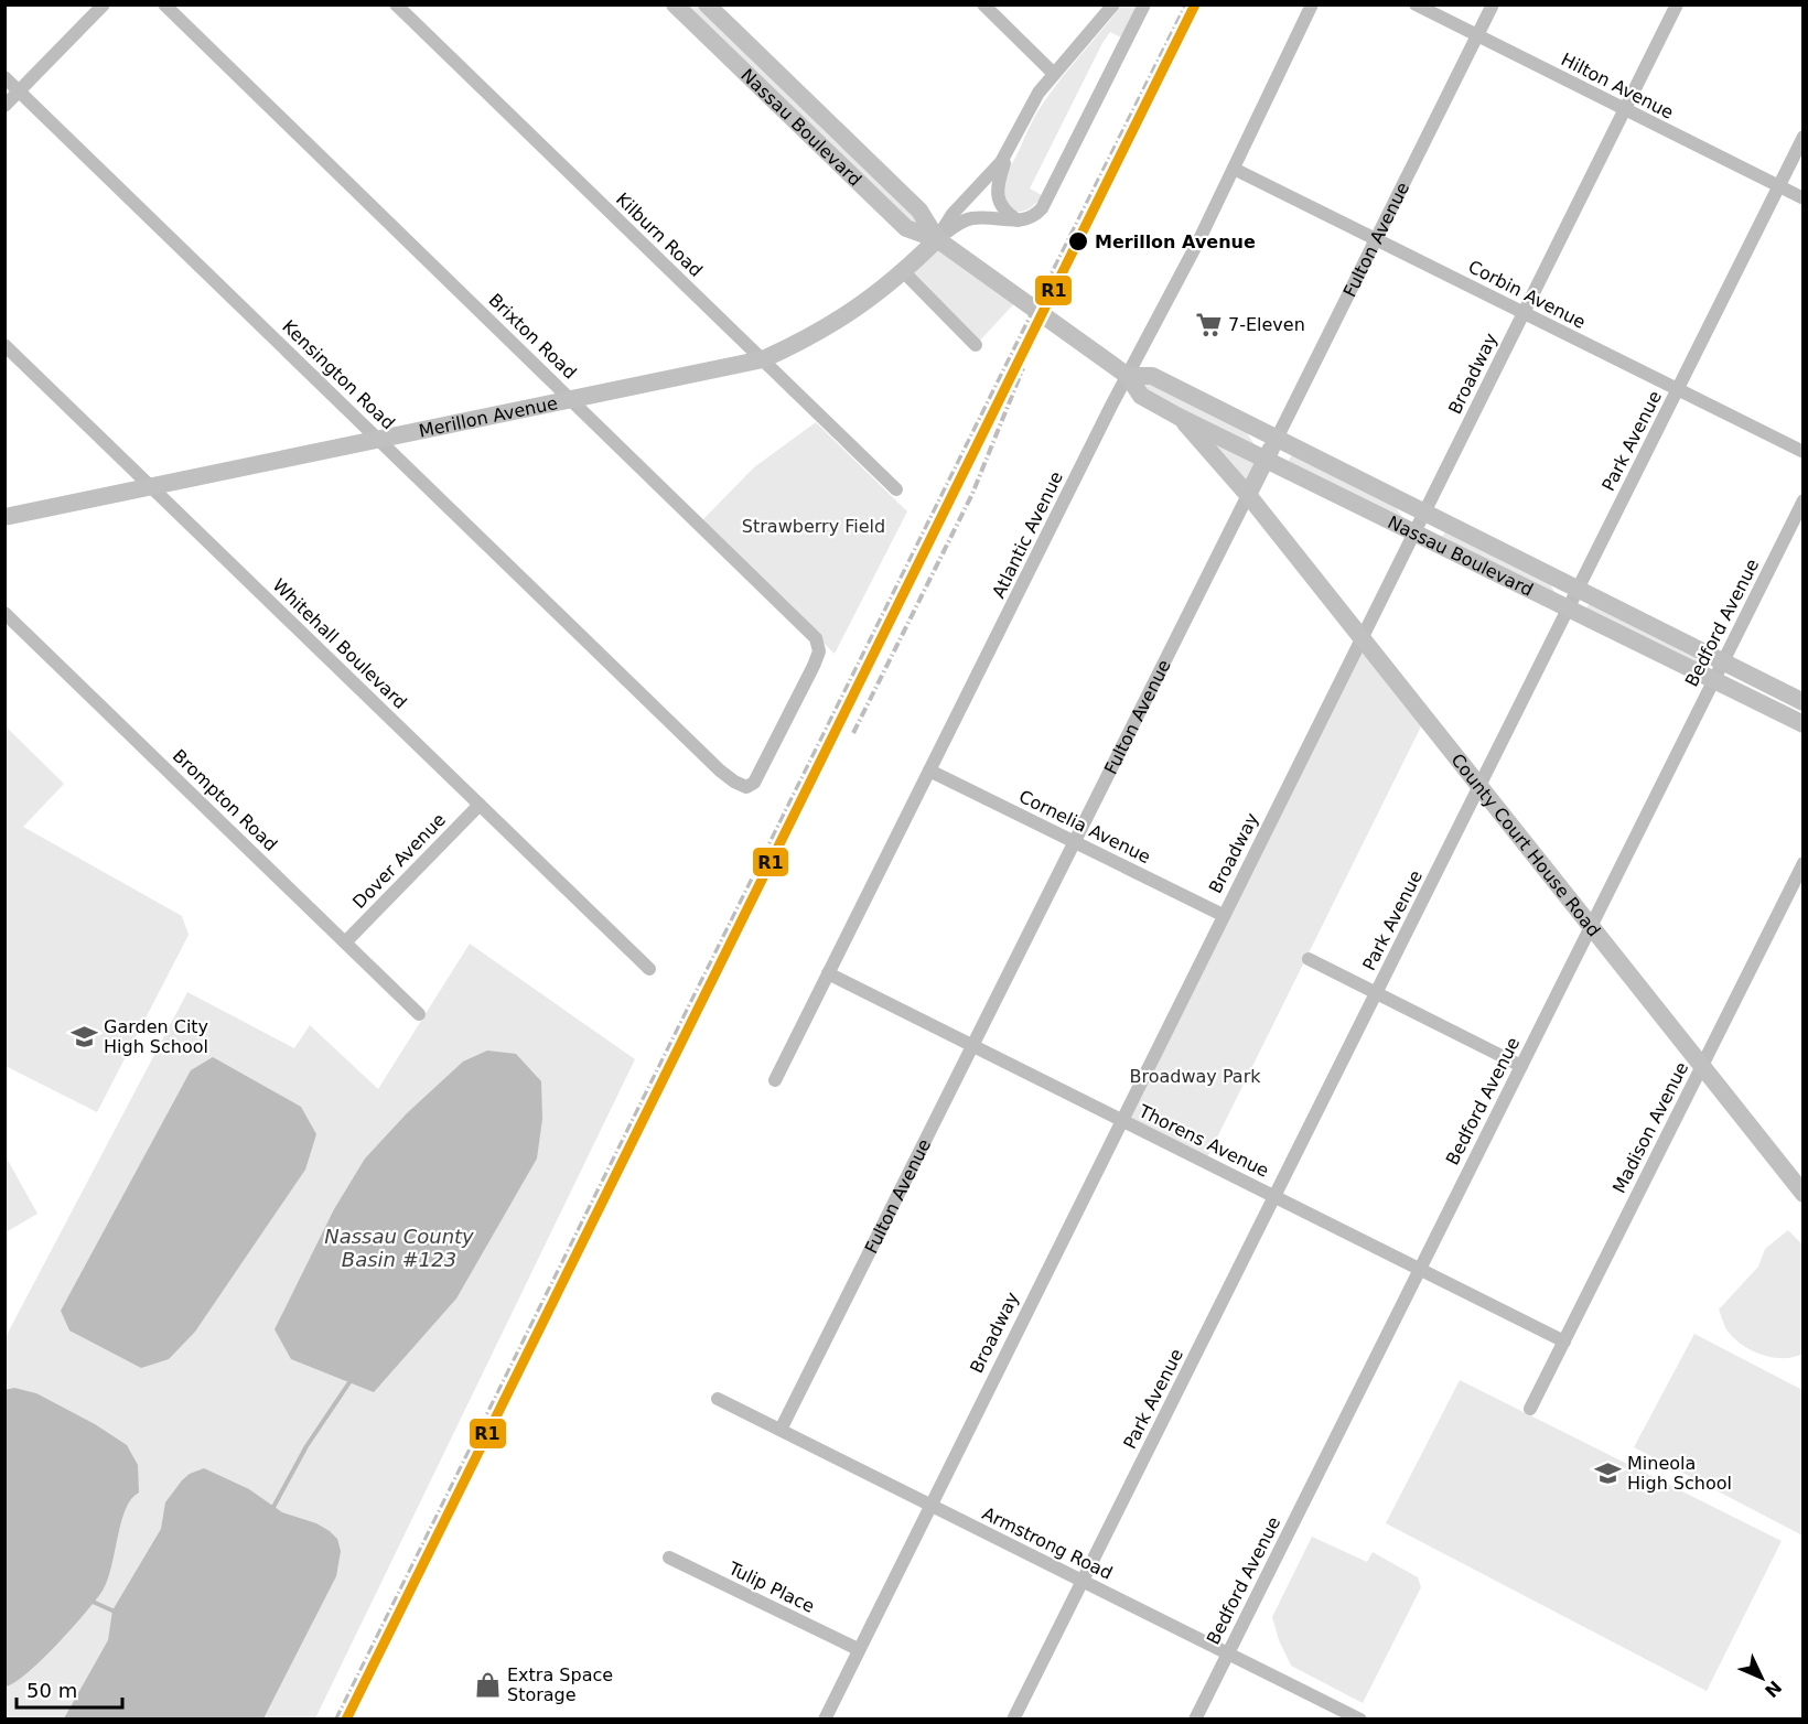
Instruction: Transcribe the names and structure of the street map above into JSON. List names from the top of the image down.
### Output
{
  "streets": {
    "main road": [
      "Nassau Boulevard",
      "Fulton Avenue",
      "Merillon Avenue",
      "County Court House Road"
    ],
    "street": [
      "Hilton Avenue",
      "Kilburn Road",
      "Corbin Avenue",
      "Brixton Road",
      "Broadway",
      "Kensington Road",
      "Park Avenue",
      "Atlantic Avenue",
      "Bedford Avenue",
      "Whitehall Boulevard",
      "Brompton Road",
      "Cornelia Avenue",
      "Dover Avenue",
      "Madison Avenue",
      "Thorens Avenue",
      "Armstrong Road",
      "Tulip Place"
    ]
  },
  "crossings": [
    ["Hilton Avenue", "Fulton Avenue"],
    ["Hilton Avenue", "Broadway"],
    ["Hilton Avenue", "Park Avenue"],
    ["Nassau Boulevard", "Fulton Avenue"],
    ["Nassau Boulevard", "Broadway"],
    ["Nassau Boulevard", "Merillon Avenue"],
    ["Nassau Boulevard", "Park Avenue"],
    ["Nassau Boulevard", "Atlantic Avenue"],
    ["Nassau Boulevard", "Bedford Avenue"],
    ["Nassau Boulevard", "County Court House Road"],
    ["Kilburn Road", "Merillon Avenue"],
    ["Fulton Avenue", "Corbin Avenue"],
    ["Fulton Avenue", "Cornelia Avenue"],
    ["Fulton Avenue", "County Court House Road"],
    ["Fulton Avenue", "Thorens Avenue"],
    ["Fulton Avenue", "Armstrong Road"],
    ["Corbin Avenue", "Broadway"],
    ["Corbin Avenue", "Park Avenue"],
    ["Corbin Avenue", "Atlantic Avenue"],
    ["Brixton Road", "Kensington Road"],
    ["Brixton Road", "Merillon Avenue"],
    ["Broadway", "Cornelia Avenue"],
    ["Broadway", "County Court House Road"],
    ["Broadway", "Thorens Avenue"],
    ["Broadway", "Armstrong Road"],
    ["Broadway", "Tulip Place"],
    ["Kensington Road", "Merillon Avenue"],
    ["Merillon Avenue", "Whitehall Boulevard"],
    ["Park Avenue", "County Court House Road"],
    ["Park Avenue", "Thorens Avenue"],
    ["Park Avenue", "Armstrong Road"],
    ["Atlantic Avenue", "Cornelia Avenue"],
    ["Atlantic Avenue", "Thorens Avenue"],
    ["Bedford Avenue", "County Court House Road"],
    ["Bedford Avenue", "Thorens Avenue"],
    ["Bedford Avenue", "Armstrong Road"],
    ["Whitehall Boulevard", "Dover Avenue"],
    ["Brompton Road", "Dover Avenue"],
    ["County Court House Road", "Madison Avenue"],
    ["Madison Avenue", "Thorens Avenue"]
  ],
  "water": ["Nassau County Basin #123"],
  "parks": ["Strawberry Field", "Broadway Park"],
  "places": {
    "other": ["Merillon Avenue"],
    "supermarket": ["7-Eleven"],
    "school or university": ["Garden City High School", "Mineola High School"],
    "shop": ["Extra Space Storage"]
  },
  "lines": ["transit line R1"],
  "scale_bar": "50 m",
  "north": "bottom right"
}
